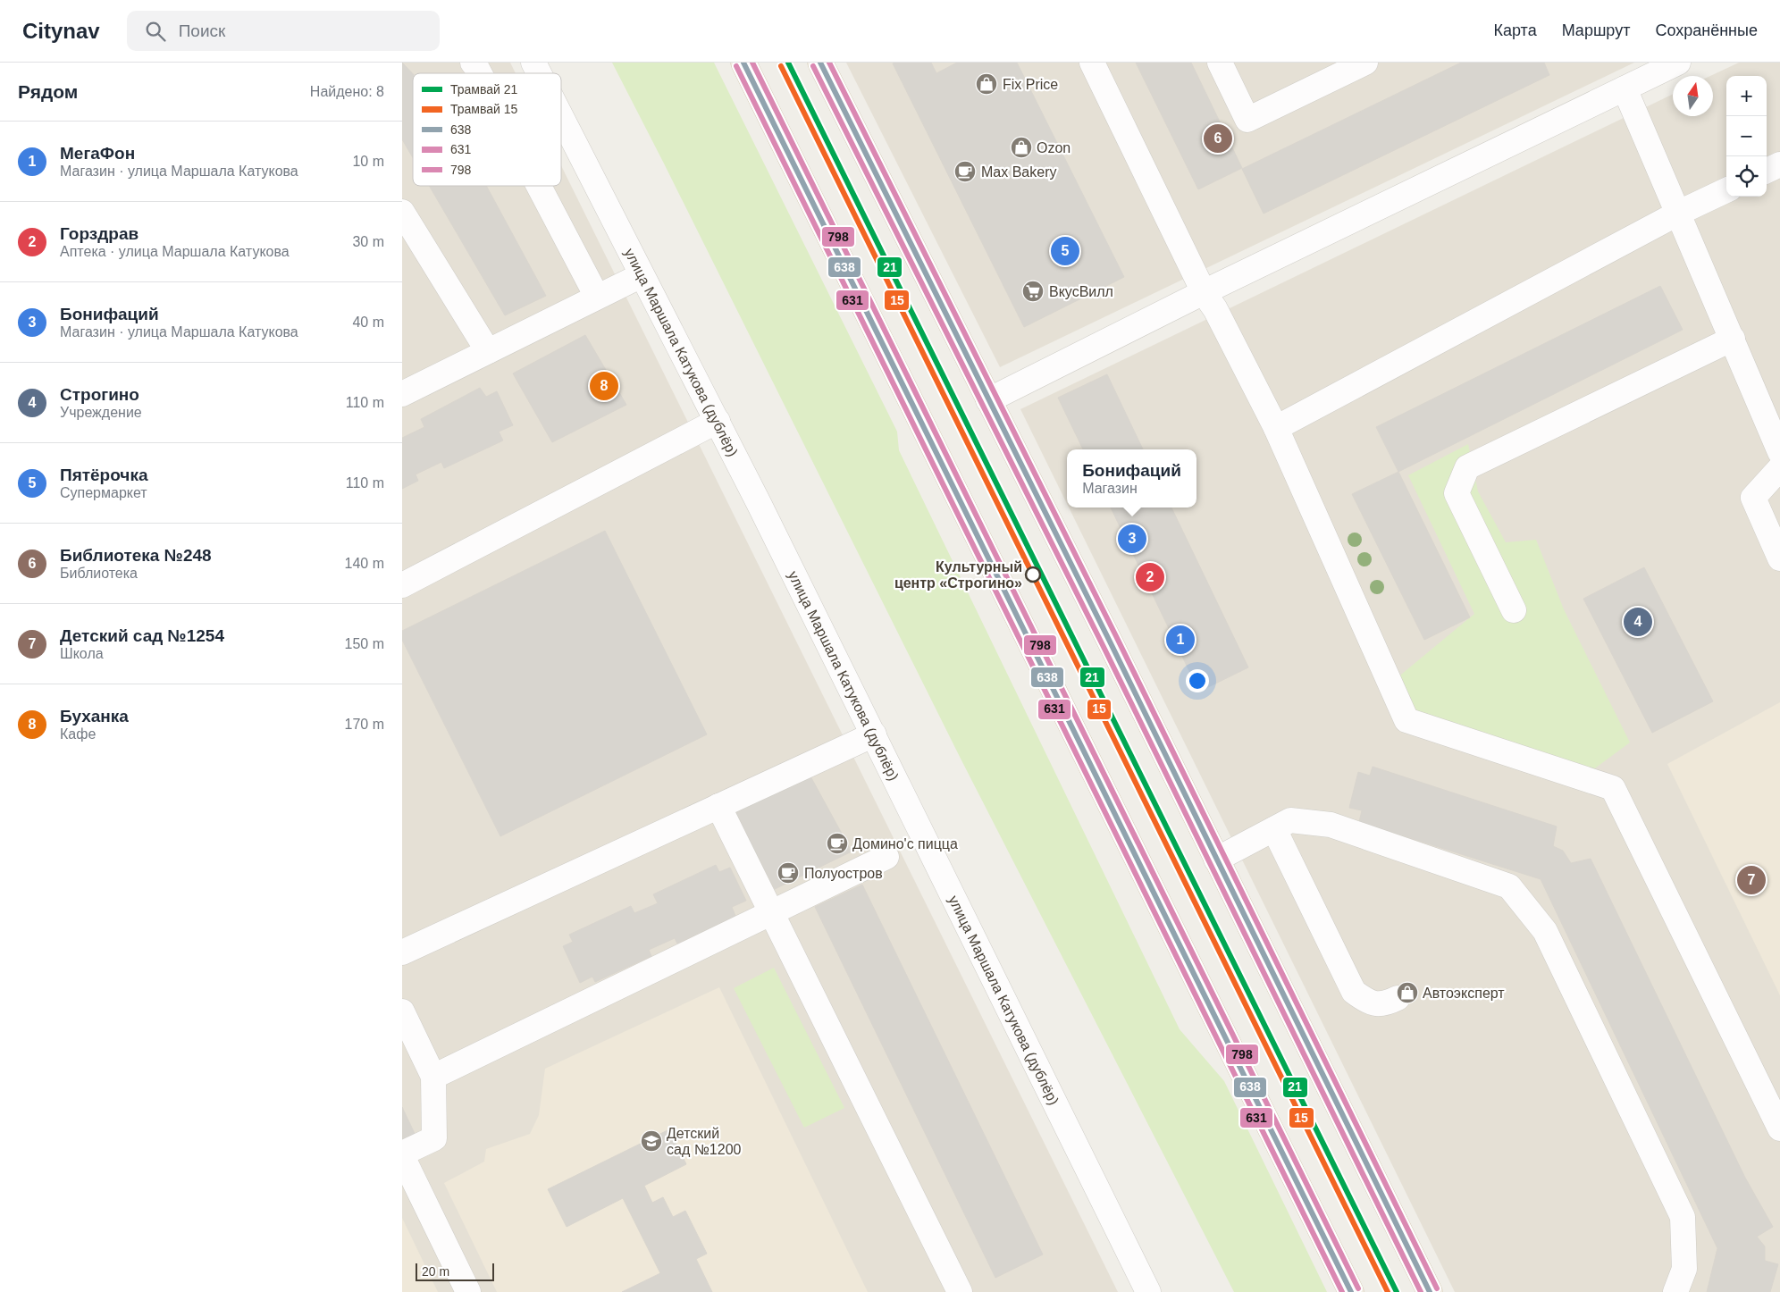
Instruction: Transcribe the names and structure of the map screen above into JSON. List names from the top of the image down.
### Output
{
  "streets": {
    "street": ["улица Маршала Катукова (дублёр)"]
  },
  "places": {
    "shop": ["Fix Price", "Ozon", "Автоэксперт"],
    "cafe": ["Max Bakery", "Домино'с пицца", "Полуостров"],
    "supermarket": ["ВкусВилл"],
    "other": ["Культурный центр «Строгино»"],
    "school or university": ["Детский сад №1200"]
  },
  "lines": [
    "tram line 21",
    "transit line 638",
    "transit line 798",
    "tram line 15",
    "transit line 631"
  ],
  "legend": [
    "Трамвай 21",
    "Трамвай 15",
    "638",
    "631",
    "798"
  ],
  "scale_bar": "20 m",
  "north": "top",
  "page": {
    "header": "Citynav",
    "search": "Поиск",
    "nav": ["Карта", "Маршрут", "Сохранённые"],
    "heading": ["Рядом", "Найдено: 8"],
    "map_buttons": ["+", "−"],
    "list": [
      {
        "mark": "1",
        "name": "МегаФон",
        "note": "Магазин · улица Маршала Катукова",
        "value": "10 m"
      },
      {
        "mark": "2",
        "name": "Горздрав",
        "note": "Аптека · улица Маршала Катукова",
        "value": "30 m"
      },
      {
        "mark": "3",
        "name": "Бонифаций",
        "note": "Магазин · улица Маршала Катукова",
        "value": "40 m"
      },
      {
        "mark": "4",
        "name": "Строгино",
        "note": "Учреждение",
        "value": "110 m"
      },
      {
        "mark": "5",
        "name": "Пятёрочка",
        "note": "Супермаркет",
        "value": "110 m"
      },
      {
        "mark": "6",
        "name": "Библиотека №248",
        "note": "Библиотека",
        "value": "140 m"
      },
      {
        "mark": "7",
        "name": "Детский сад №1254",
        "note": "Школа",
        "value": "150 m"
      },
      {
        "mark": "8",
        "name": "Буханка",
        "note": "Кафе",
        "value": "170 m"
      }
    ],
    "pins": [
      "6",
      "5",
      "8",
      "3",
      "2",
      "4",
      "1",
      "7"
    ],
    "popup": ["Бонифаций", "Магазин"],
    "scale": "20 m"
  }
}
